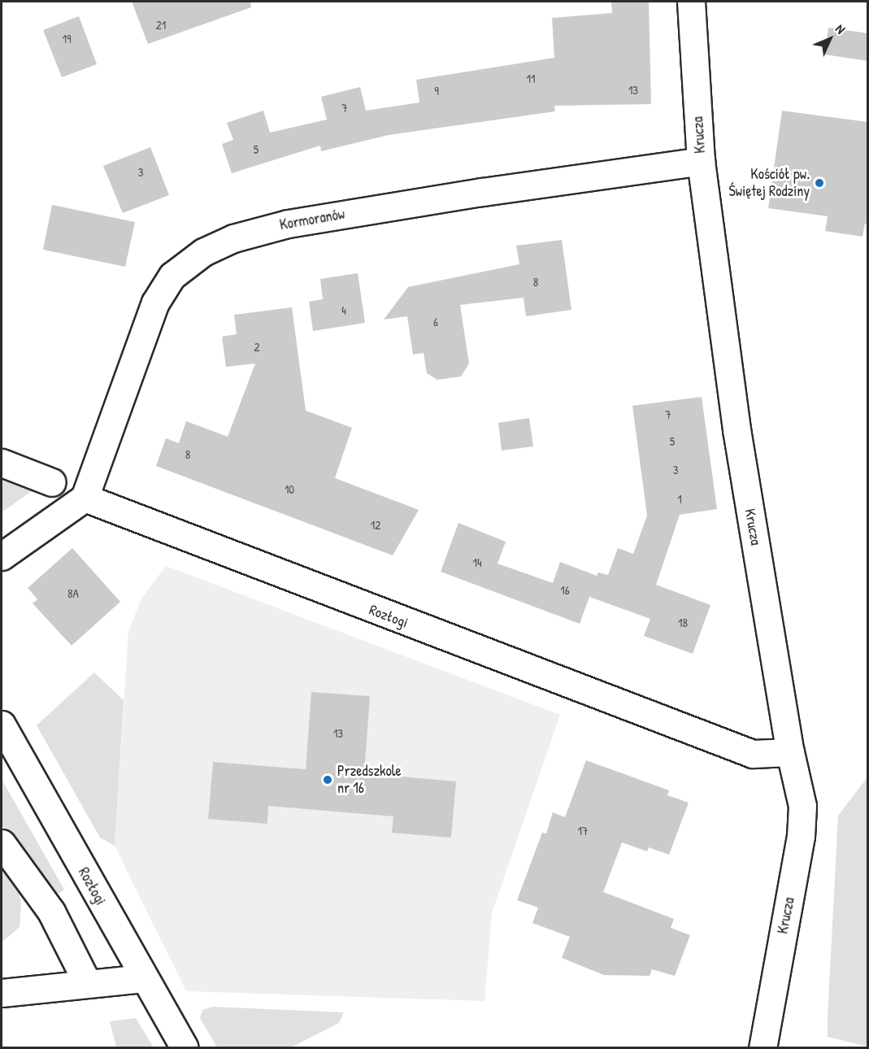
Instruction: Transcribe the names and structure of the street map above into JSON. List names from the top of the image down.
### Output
{
  "streets": {
    "street": ["Krucza", "Kormoranów", "Rozłogi"]
  },
  "crossings": [
    ["Krucza", "Kormoranów"],
    ["Krucza", "Rozłogi"],
    ["Kormoranów", "Rozłogi"]
  ],
  "places": ["Kościół pw. Świętej Rodziny", "Przedszkole nr 16"],
  "house_numbers": [
    "21",
    "19",
    "11",
    "13",
    "9",
    "7",
    "5",
    "3",
    "8",
    "4",
    "6",
    "2",
    "7",
    "5",
    "8",
    "3",
    "10",
    "1",
    "12",
    "14",
    "16",
    "8A",
    "18",
    "13",
    "17"
  ],
  "north": "top right"
}
